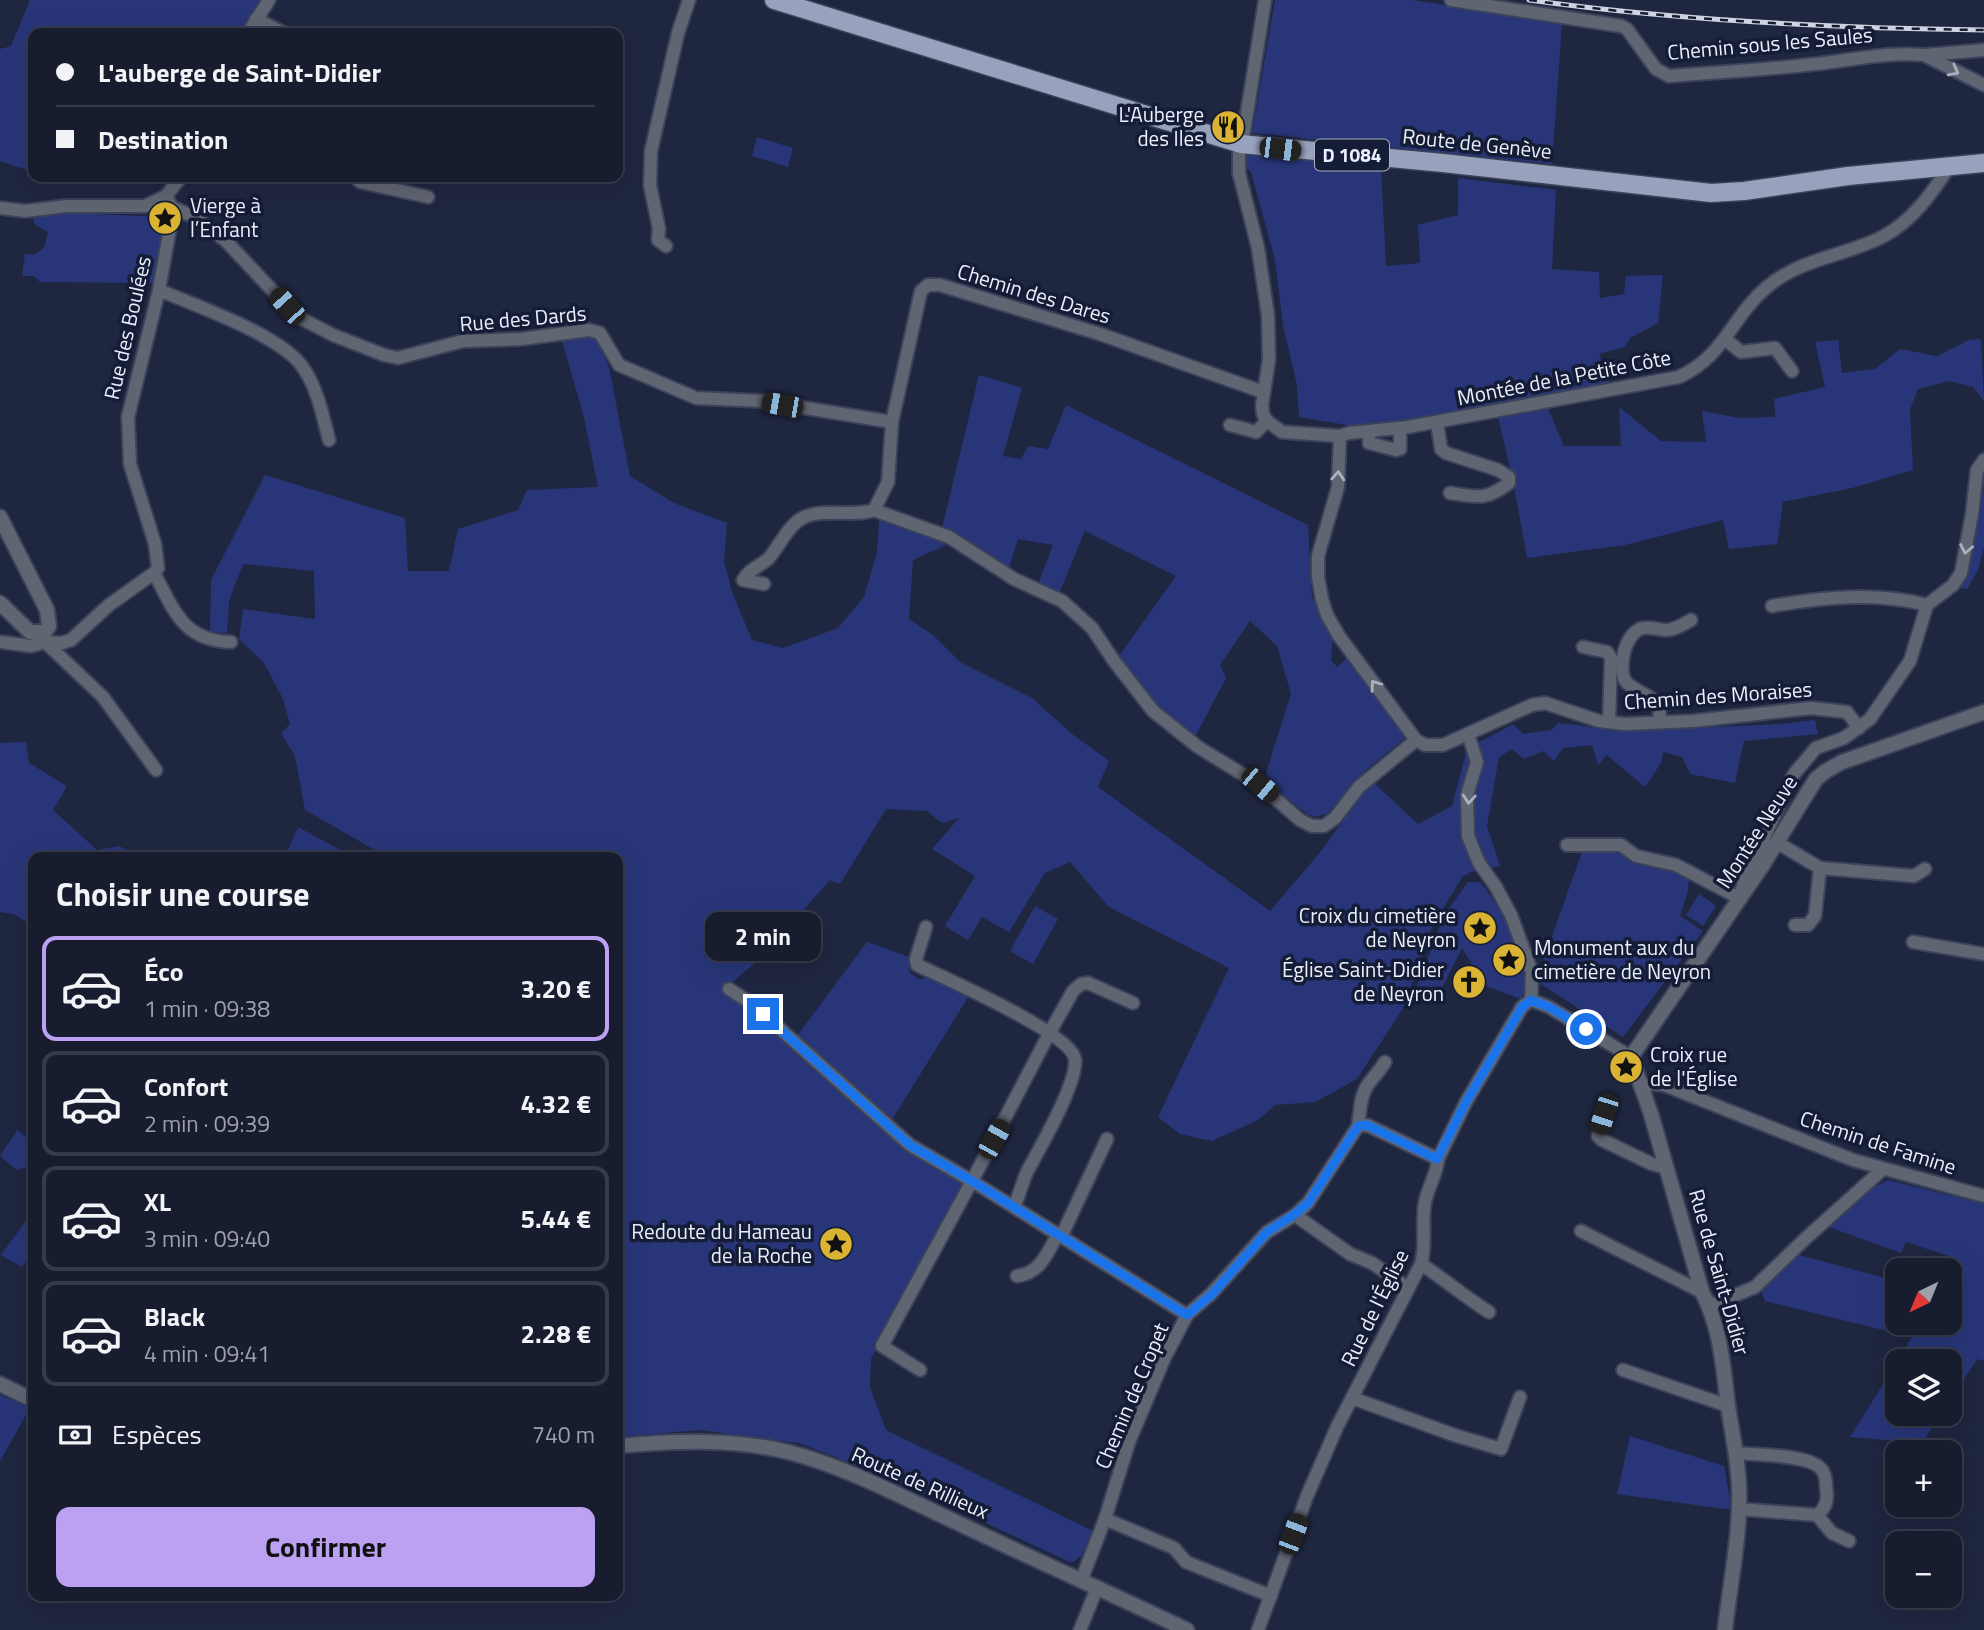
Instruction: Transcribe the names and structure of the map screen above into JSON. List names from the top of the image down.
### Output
{
  "streets": {
    "main road": ["Route de Genève", "D 1084"],
    "street": [
      "Chemin sous les Saules",
      "Chemin des Dares",
      "Rue des Dards",
      "Rue des Boulées",
      "Montée de la Petite Côte",
      "Chemin des Moraises",
      "Montée Neuve",
      "Chemin de Famine",
      "Rue de Saint-Didier",
      "Rue de l'Église",
      "Chemin de Cropet",
      "Route de Rillieux"
    ]
  },
  "crossings": [
    ["Route de Genève", "Montée de la Petite Côte"],
    ["Chemin des Dares", "Rue des Dards"],
    ["Rue des Dards", "Rue des Boulées"],
    ["Montée Neuve", "Rue de Saint-Didier"],
    ["Chemin de Famine", "Rue de Saint-Didier"],
    ["Chemin de Cropet", "Route de Rillieux"]
  ],
  "places": {
    "restaurant": ["L'Auberge des Iles"],
    "place": [
      "Vierge à l’Enfant",
      "Croix du cimetière de Neyron",
      "Monument aux du cimetière de Neyron",
      "Croix rue de l'Église",
      "Redoute du Hameau de la Roche"
    ],
    "church": ["Église Saint-Didier de Neyron"]
  },
  "north": "bottom left",
  "page": {
    "banner": ["L'auberge de Saint-Didier", "Destination"],
    "heading": "Choisir une course",
    "bubble": "2 min",
    "list": [
      {
        "name": "Éco",
        "note": "1 min · 09:38",
        "value": "3.20 €"
      },
      {
        "name": "Confort",
        "note": "2 min · 09:39",
        "value": "4.32 €"
      },
      {
        "name": "XL",
        "note": "3 min · 09:40",
        "value": "5.44 €"
      },
      {
        "name": "Black",
        "note": "4 min · 09:41",
        "value": "2.28 €"
      }
    ],
    "map_buttons": ["+", "−"],
    "pay": ["Espèces", "740 m"],
    "buttons": "Confirmer"
  }
}
